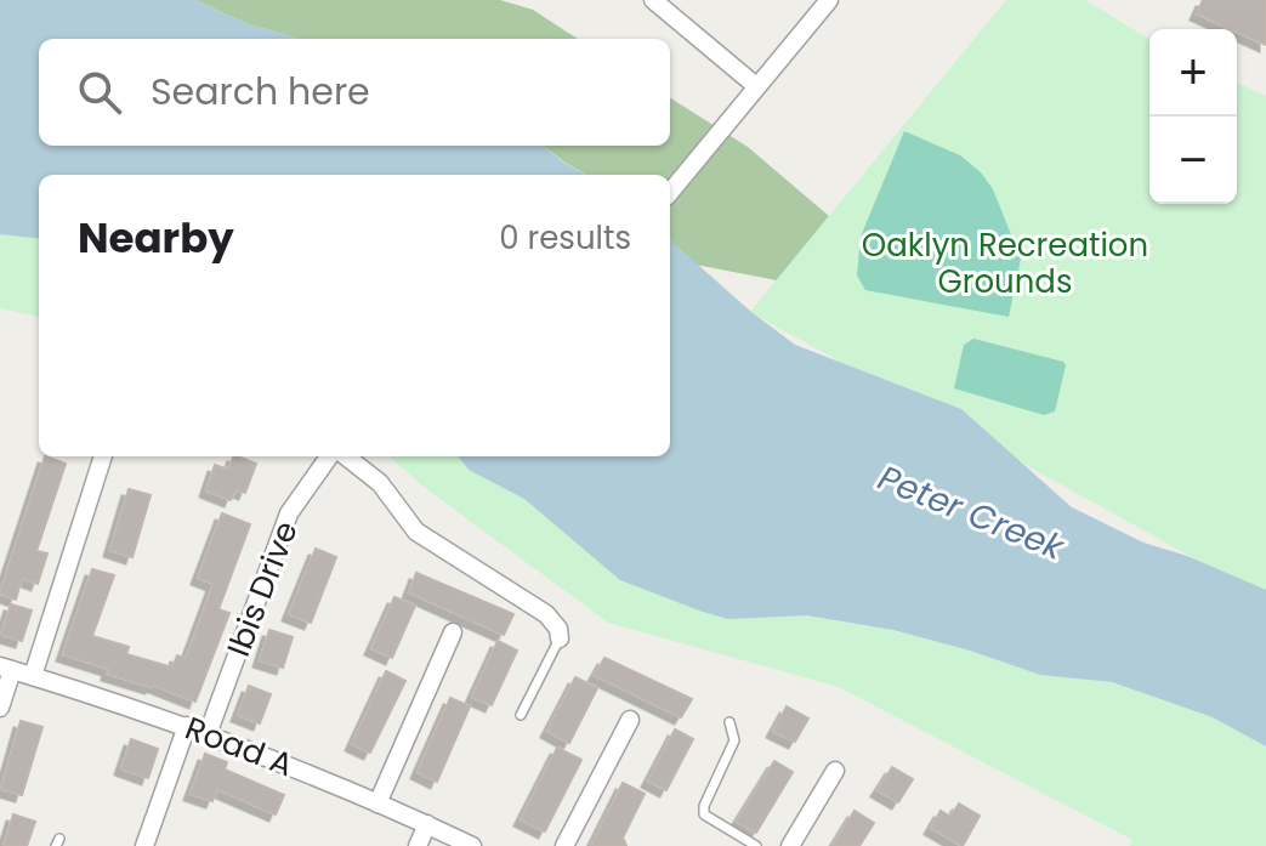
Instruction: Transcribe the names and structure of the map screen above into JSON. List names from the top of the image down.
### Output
{
  "streets": {
    "street": ["Ibis Drive", "Road A"]
  },
  "crossings": [
    ["Ibis Drive", "Road A"]
  ],
  "water": ["Peter Creek"],
  "parks": ["Oaklyn Recreation Grounds"],
  "page": {
    "map_buttons": ["+", "−"],
    "search": "Search here",
    "heading": ["Nearby", "0 results"]
  }
}
